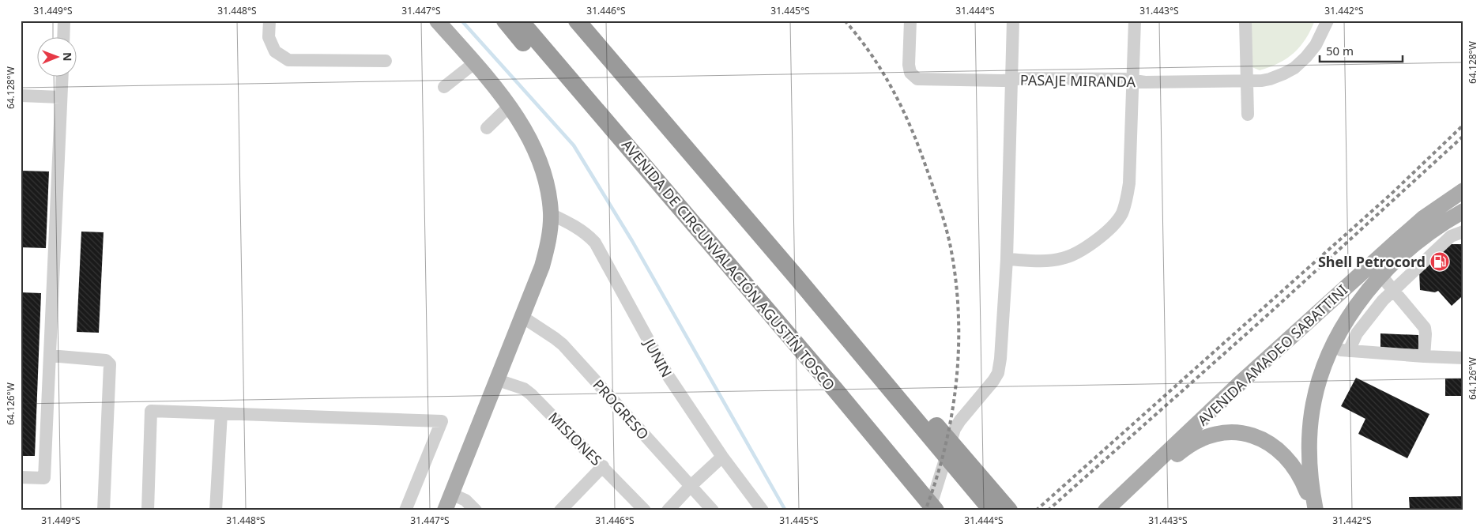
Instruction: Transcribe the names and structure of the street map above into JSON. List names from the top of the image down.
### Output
{
  "streets": {
    "highway": ["AVENIDA DE CIRCUNVALACIÓN AGUSTÍN TOSCO"],
    "main road": ["AVENIDA AMADEO SABATTINI"],
    "street": [
      "PASAJE MIRANDA",
      "JUNIN",
      "PROGRESO",
      "MISIONES"
    ]
  },
  "places": {
    "fuel station": ["Shell Petrocord"]
  },
  "scale_bar": "50 m",
  "north": "right",
  "coordinates": [
    "31.449°S",
    "31.448°S",
    "31.447°S",
    "31.446°S",
    "31.445°S",
    "31.444°S",
    "31.443°S",
    "31.442°S",
    "64.128°W",
    "64.126°W"
  ]
}
